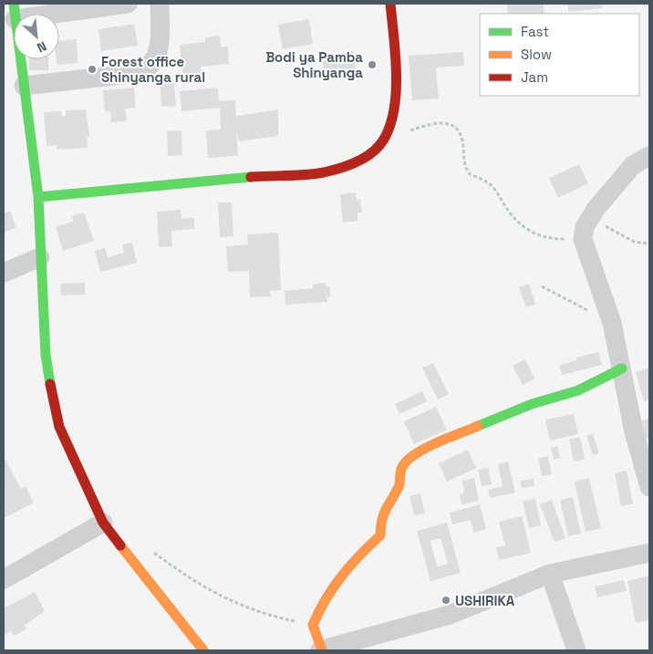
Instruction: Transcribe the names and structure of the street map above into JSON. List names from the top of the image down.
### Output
{
  "places": ["Bodi ya Pamba Shinyanga", "Forest office Shinyanga rural", "USHIRIKA"],
  "legend": ["Fast", "Slow", "Jam"],
  "north": "bottom right"
}
